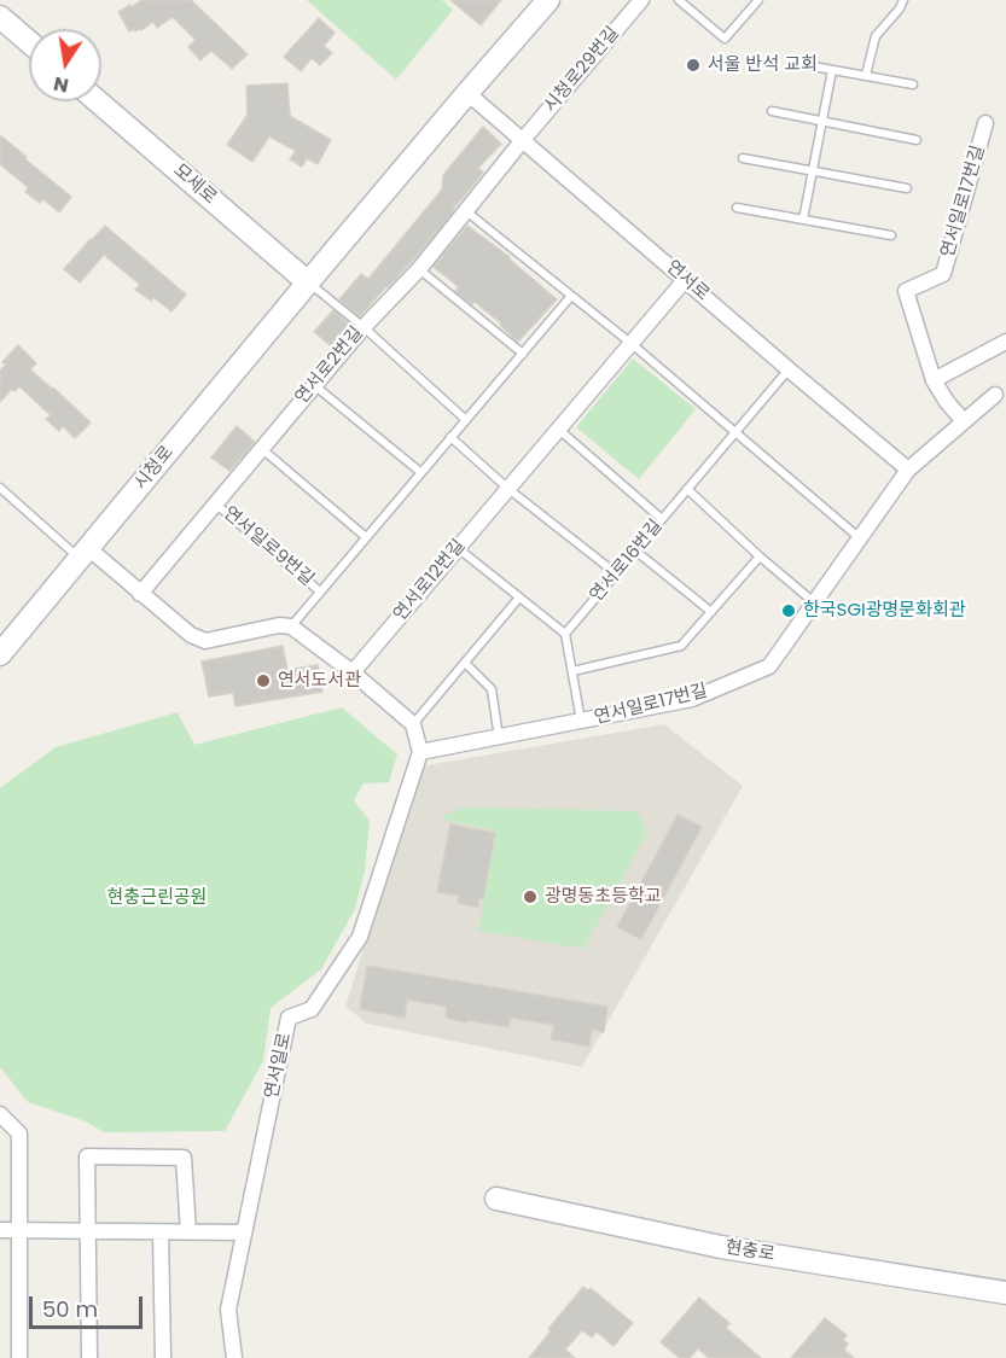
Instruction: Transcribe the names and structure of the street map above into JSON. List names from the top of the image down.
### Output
{
  "streets": {
    "street": [
      "시청로29번길",
      "모세로",
      "연서일로17번길",
      "연서로",
      "연서로2번길",
      "시청로",
      "연서로12번길",
      "연서일로",
      "현충로"
    ],
    "lane": ["연서일로9번길", "연서로16번길"]
  },
  "crossings": [
    ["시청로29번길", "연서로"],
    ["시청로29번길", "연서로2번길"],
    ["모세로", "시청로"],
    ["연서일로17번길", "연서로"],
    ["연서일로17번길", "연서일로"],
    ["연서로", "연서로2번길"],
    ["연서로", "시청로"],
    ["연서로", "연서로16번길"],
    ["연서로", "연서로12번길"],
    ["연서로2번길", "연서일로9번길"]
  ],
  "parks": ["현충근린공원"],
  "places": [
    "서울 반석 교회",
    "한국SGI광명문화회관",
    "연서도서관",
    "광명동초등학교"
  ],
  "scale_bar": "50 m",
  "north": "bottom"
}
